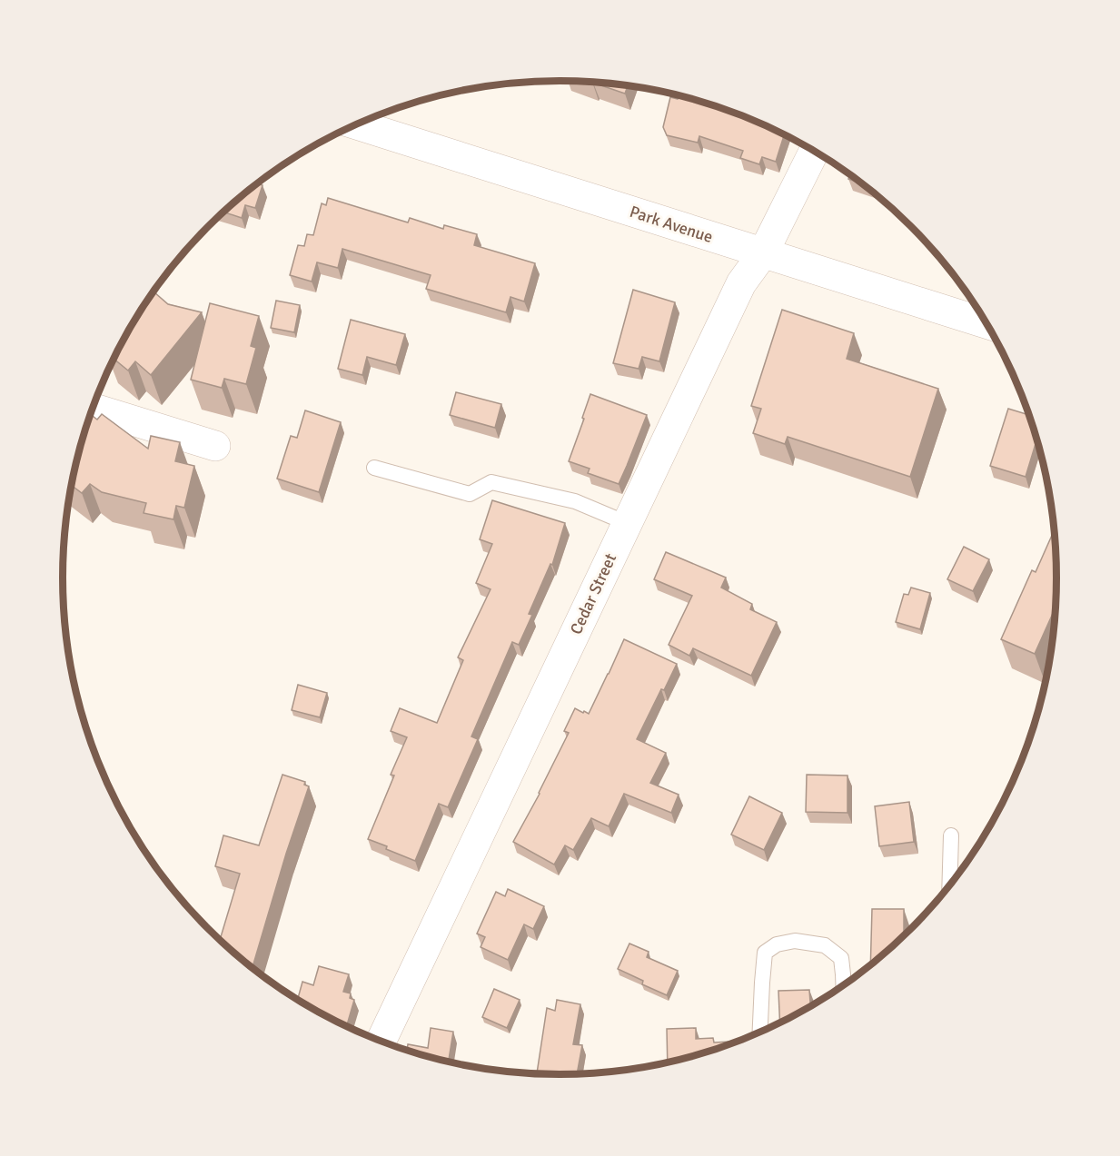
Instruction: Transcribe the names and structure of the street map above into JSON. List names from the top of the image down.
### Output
{
  "streets": {
    "street": ["Park Avenue", "Cedar Street"]
  },
  "crossings": [
    ["Park Avenue", "Cedar Street"]
  ]
}
